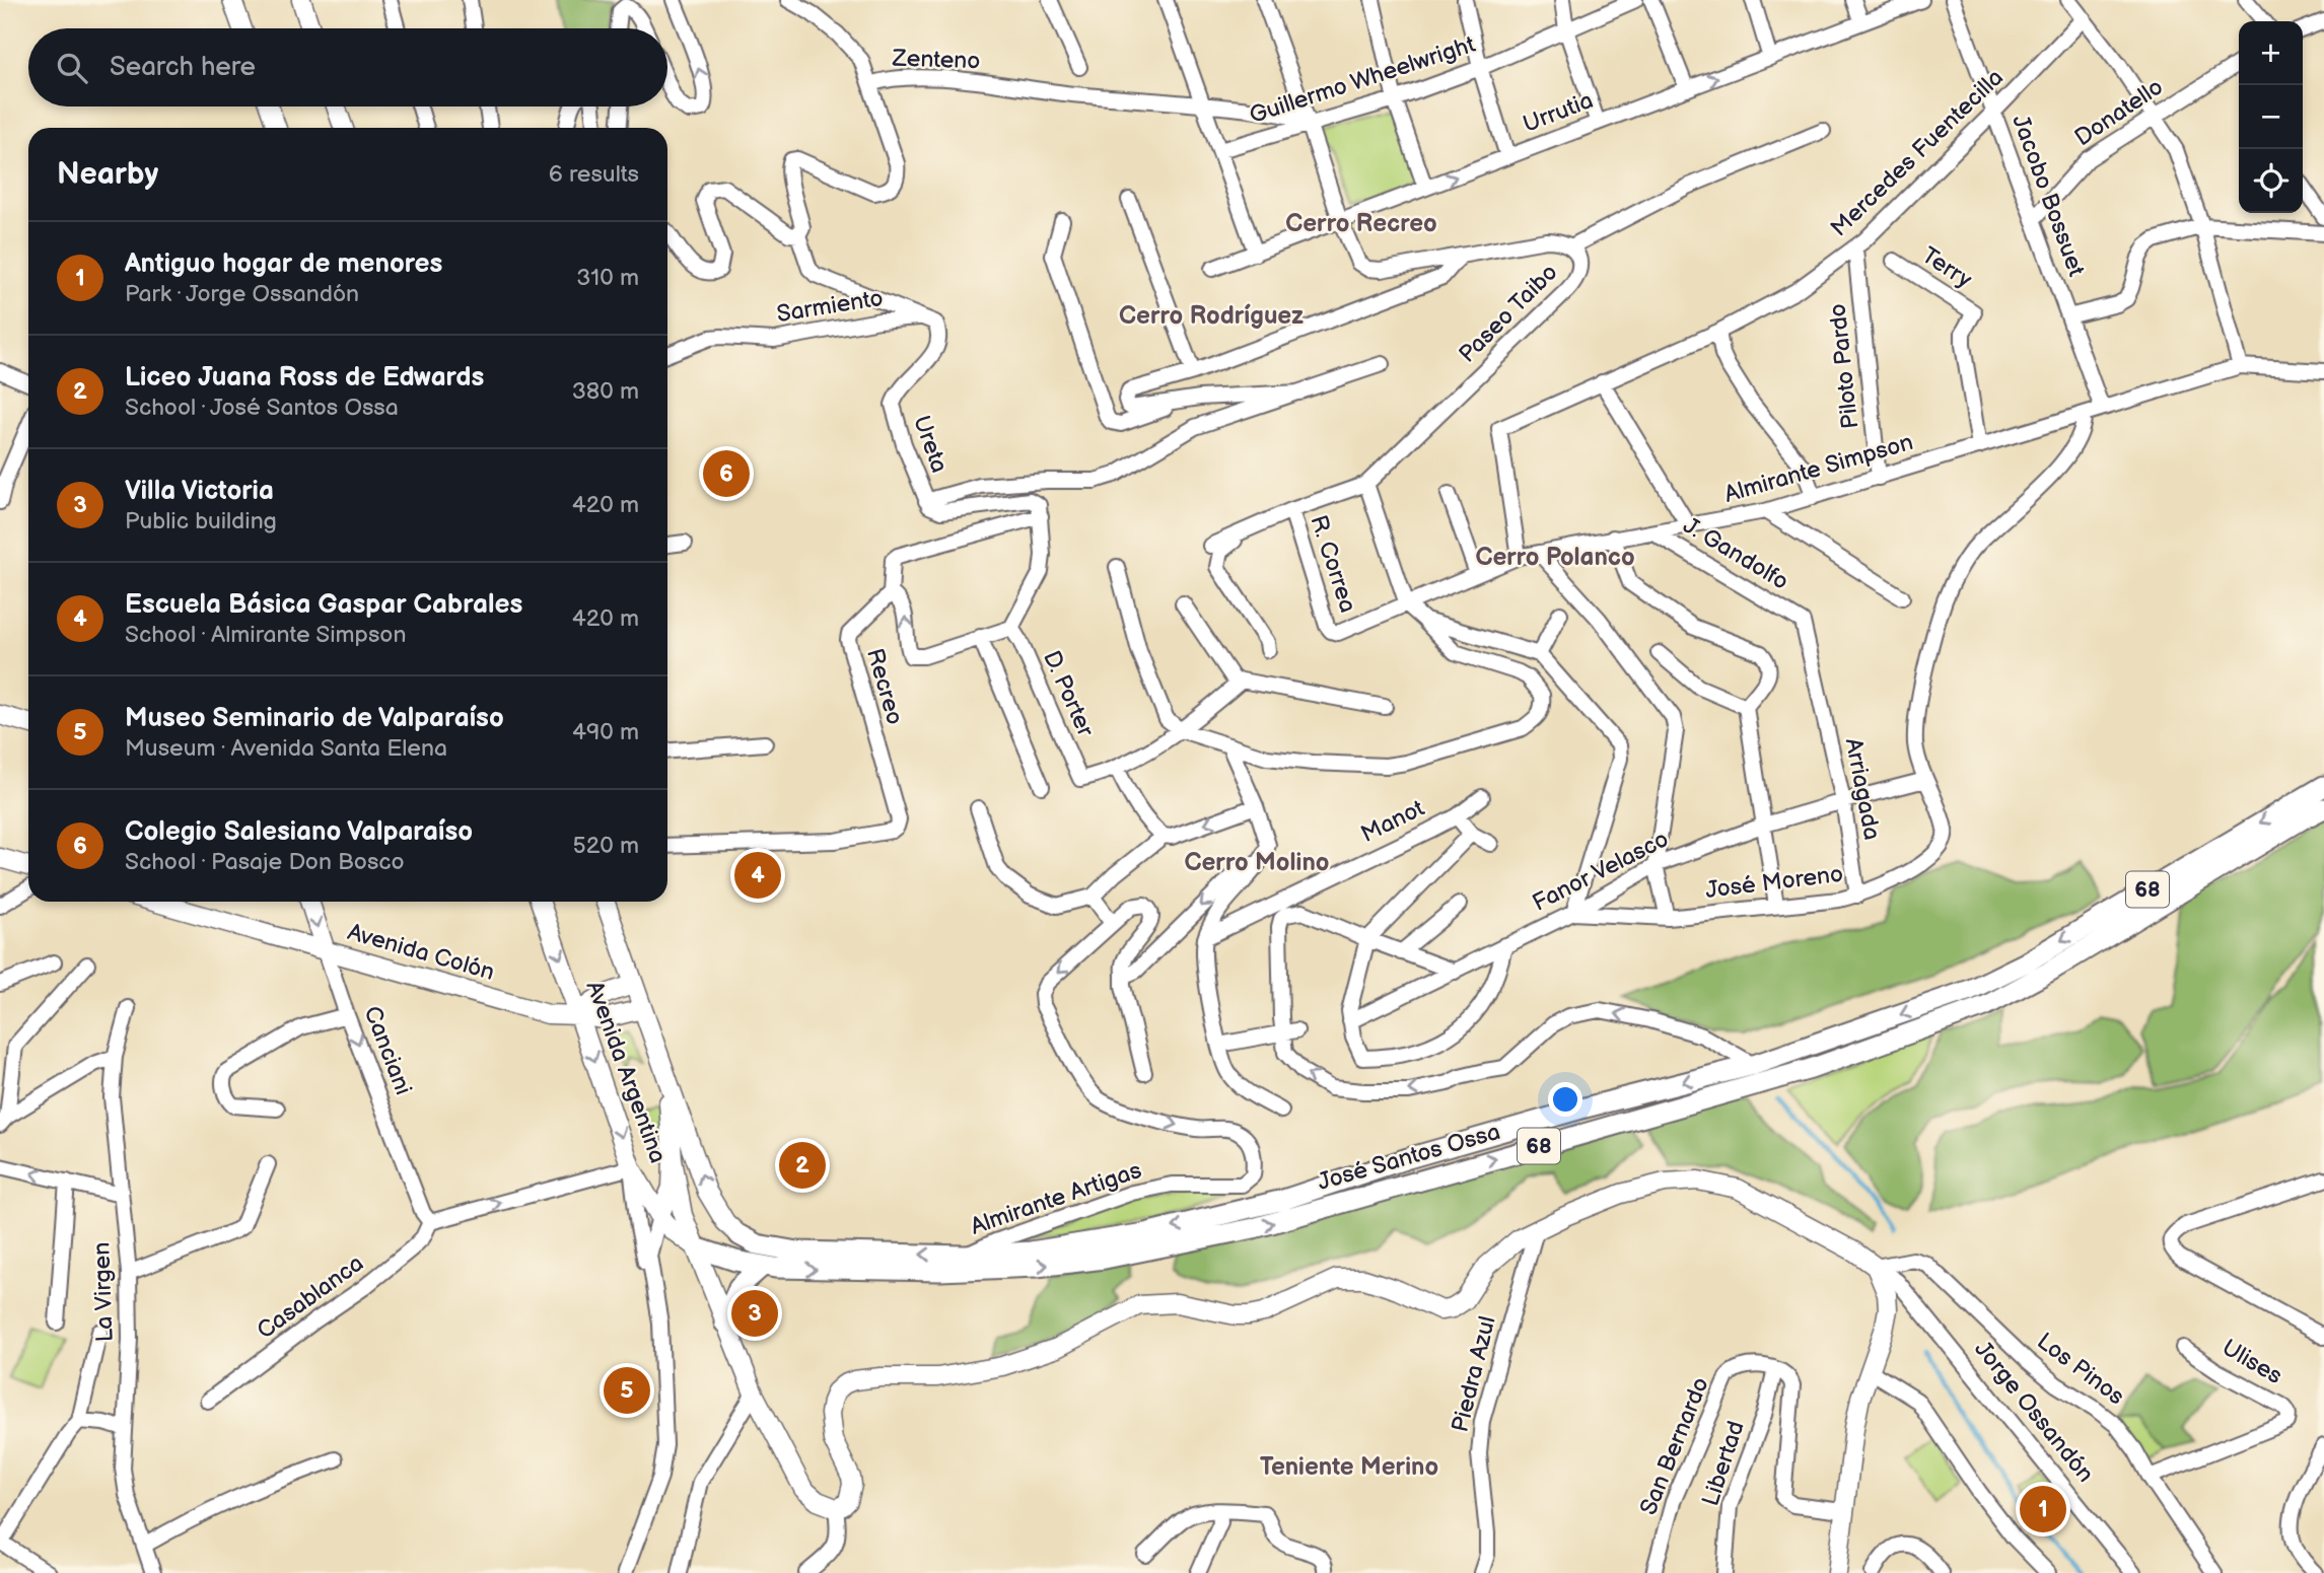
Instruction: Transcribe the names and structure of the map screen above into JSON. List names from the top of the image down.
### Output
{
  "streets": {
    "highway": ["68", "José Santos Ossa"],
    "main road": ["Avenida Colón", "Canciani", "Avenida Argentina"],
    "street": [
      "Zenteno",
      "Guillermo Wheelwright",
      "Urrutia",
      "Donatello",
      "Mercedes Fuentecilla",
      "Jacobo Bossuet",
      "Terry",
      "Sarmiento",
      "Paseo Taibo",
      "Piloto Pardo",
      "Ureta",
      "Almirante Simpson",
      "J. Gandolfo",
      "R. Correa",
      "Recreo",
      "D. Porter",
      "Arriagada",
      "Manot",
      "Fanor Velasco",
      "José Moreno",
      "Almirante Artigas",
      "La Virgen",
      "Casablanca",
      "Ulises",
      "Los Pinos",
      "Piedra Azul",
      "Jorge Ossandón",
      "San Bernardo",
      "Libertad"
    ]
  },
  "crossings": [
    ["Zenteno", "Guillermo Wheelwright"],
    ["Urrutia", "Paseo Taibo"],
    ["Donatello", "Jacobo Bossuet"],
    ["Mercedes Fuentecilla", "Jacobo Bossuet"],
    ["Mercedes Fuentecilla", "Piloto Pardo"],
    ["Mercedes Fuentecilla", "Almirante Simpson"],
    ["Jacobo Bossuet", "Almirante Simpson"],
    ["Terry", "Almirante Simpson"],
    ["Sarmiento", "Ureta"],
    ["Piloto Pardo", "Almirante Simpson"],
    ["Almirante Simpson", "J. Gandolfo"],
    ["Almirante Simpson", "R. Correa"],
    ["Almirante Simpson", "José Moreno"],
    ["J. Gandolfo", "Arriagada"],
    ["Arriagada", "Fanor Velasco"],
    ["Arriagada", "José Moreno"],
    ["Fanor Velasco", "José Moreno"],
    ["Avenida Colón", "Canciani"],
    ["Avenida Colón", "Avenida Argentina"],
    ["Canciani", "Casablanca"],
    ["Avenida Argentina", "José Santos Ossa"],
    ["José Santos Ossa", "Almirante Artigas"],
    ["Ulises", "Los Pinos"],
    ["Los Pinos", "Jorge Ossandón"],
    ["San Bernardo", "Libertad"]
  ],
  "one_way": ["Canciani"],
  "districts": [
    "Cerro Recreo",
    "Cerro Rodríguez",
    "Cerro Polanco",
    "Cerro Molino",
    "Teniente Merino"
  ],
  "page": {
    "map_buttons": ["+", "−"],
    "search": "Search here",
    "heading": ["Nearby", "6 results"],
    "list": [
      {
        "mark": "1",
        "name": "Antiguo hogar de menores",
        "note": "Park · Jorge Ossandón",
        "value": "310 m"
      },
      {
        "mark": "2",
        "name": "Liceo Juana Ross de Edwards",
        "note": "School · José Santos Ossa",
        "value": "380 m"
      },
      {
        "mark": "3",
        "name": "Villa Victoria",
        "note": "Public building",
        "value": "420 m"
      },
      {
        "mark": "4",
        "name": "Escuela Básica Gaspar Cabrales",
        "note": "School · Almirante Simpson",
        "value": "420 m"
      },
      {
        "mark": "5",
        "name": "Museo Seminario de Valparaíso",
        "note": "Museum · Avenida Santa Elena",
        "value": "490 m"
      },
      {
        "mark": "6",
        "name": "Colegio Salesiano Valparaíso",
        "note": "School · Pasaje Don Bosco",
        "value": "520 m"
      }
    ],
    "pins": [
      "6",
      "4",
      "2",
      "3",
      "5",
      "1"
    ]
  }
}
